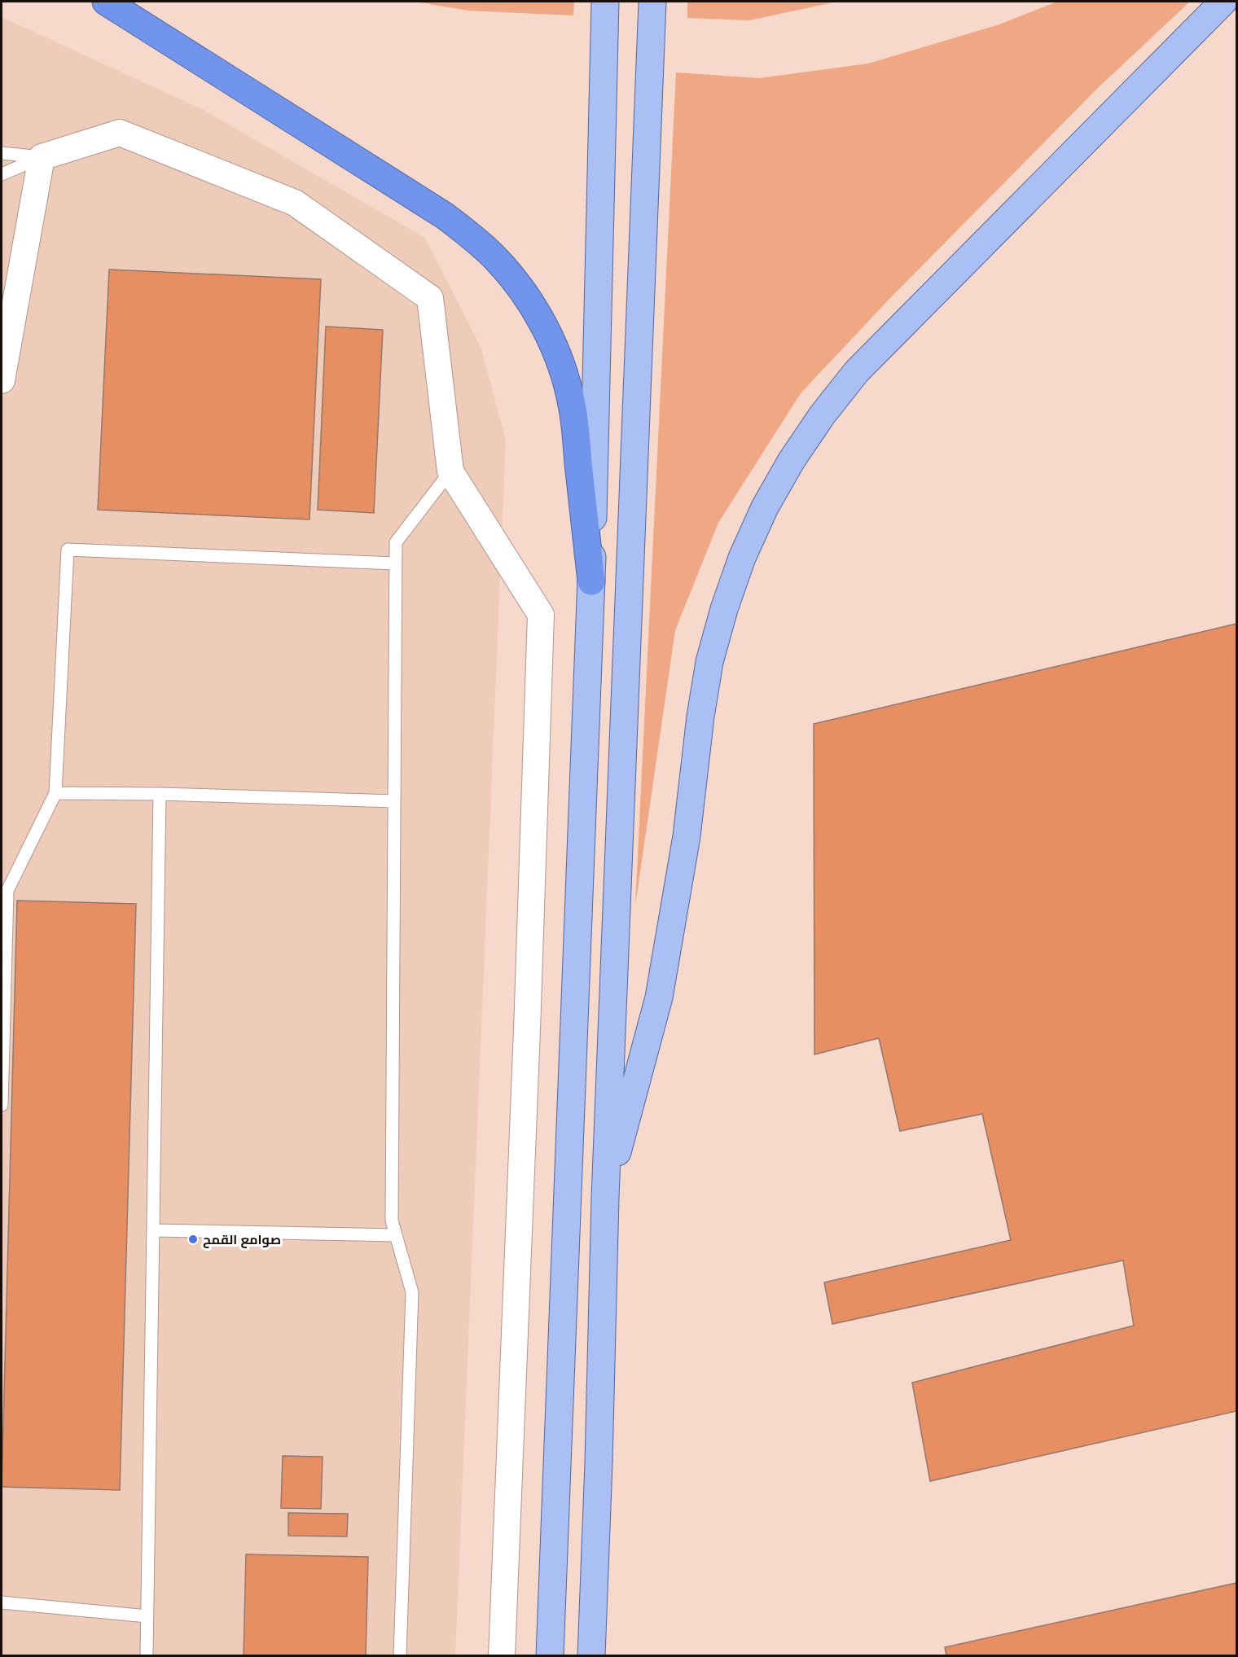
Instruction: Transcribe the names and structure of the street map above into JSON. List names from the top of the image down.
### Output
{
  "places": ["صوامع القمح"]
}
